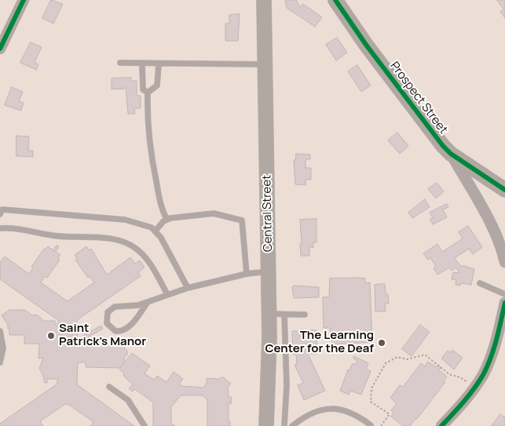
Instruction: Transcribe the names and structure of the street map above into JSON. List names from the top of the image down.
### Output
{
  "streets": {
    "main road": ["Prospect Street", "Central Street"]
  },
  "places": ["Saint Patrick's Manor", "The Learning Center for the Deaf"]
}
